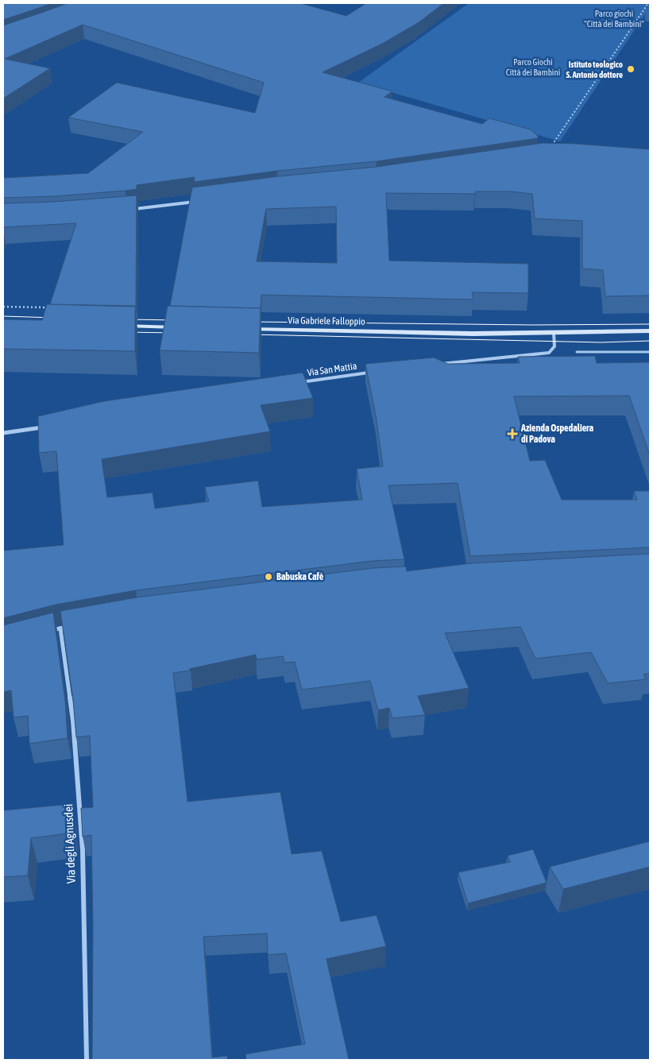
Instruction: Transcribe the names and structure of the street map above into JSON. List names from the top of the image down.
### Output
{
  "streets": {
    "street": ["Via Gabriele Falloppio", "Via San Mattia", "Via degli Agnusdei"]
  },
  "parks": ["Parco giochi \"Città dei Bambini\"", "Parco Giochi Città dei Bambini"],
  "places": {
    "other": ["Istituto teologico S. Antonio dottore", "Babuska Cafè"],
    "health": ["Azienda Ospedaliera di Padova"]
  }
}
